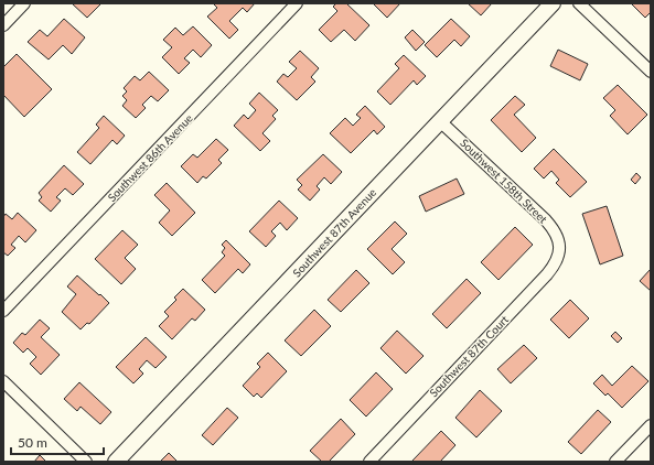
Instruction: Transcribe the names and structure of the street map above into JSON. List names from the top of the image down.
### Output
{
  "streets": {
    "street": [
      "Southwest 86th Avenue",
      "Southwest 158th Street",
      "Southwest 87th Avenue",
      "Southwest 87th Court"
    ]
  },
  "crossings": [
    ["Southwest 158th Street", "Southwest 87th Avenue"],
    ["Southwest 158th Street", "Southwest 87th Court"]
  ],
  "scale_bar": "50 m"
}
